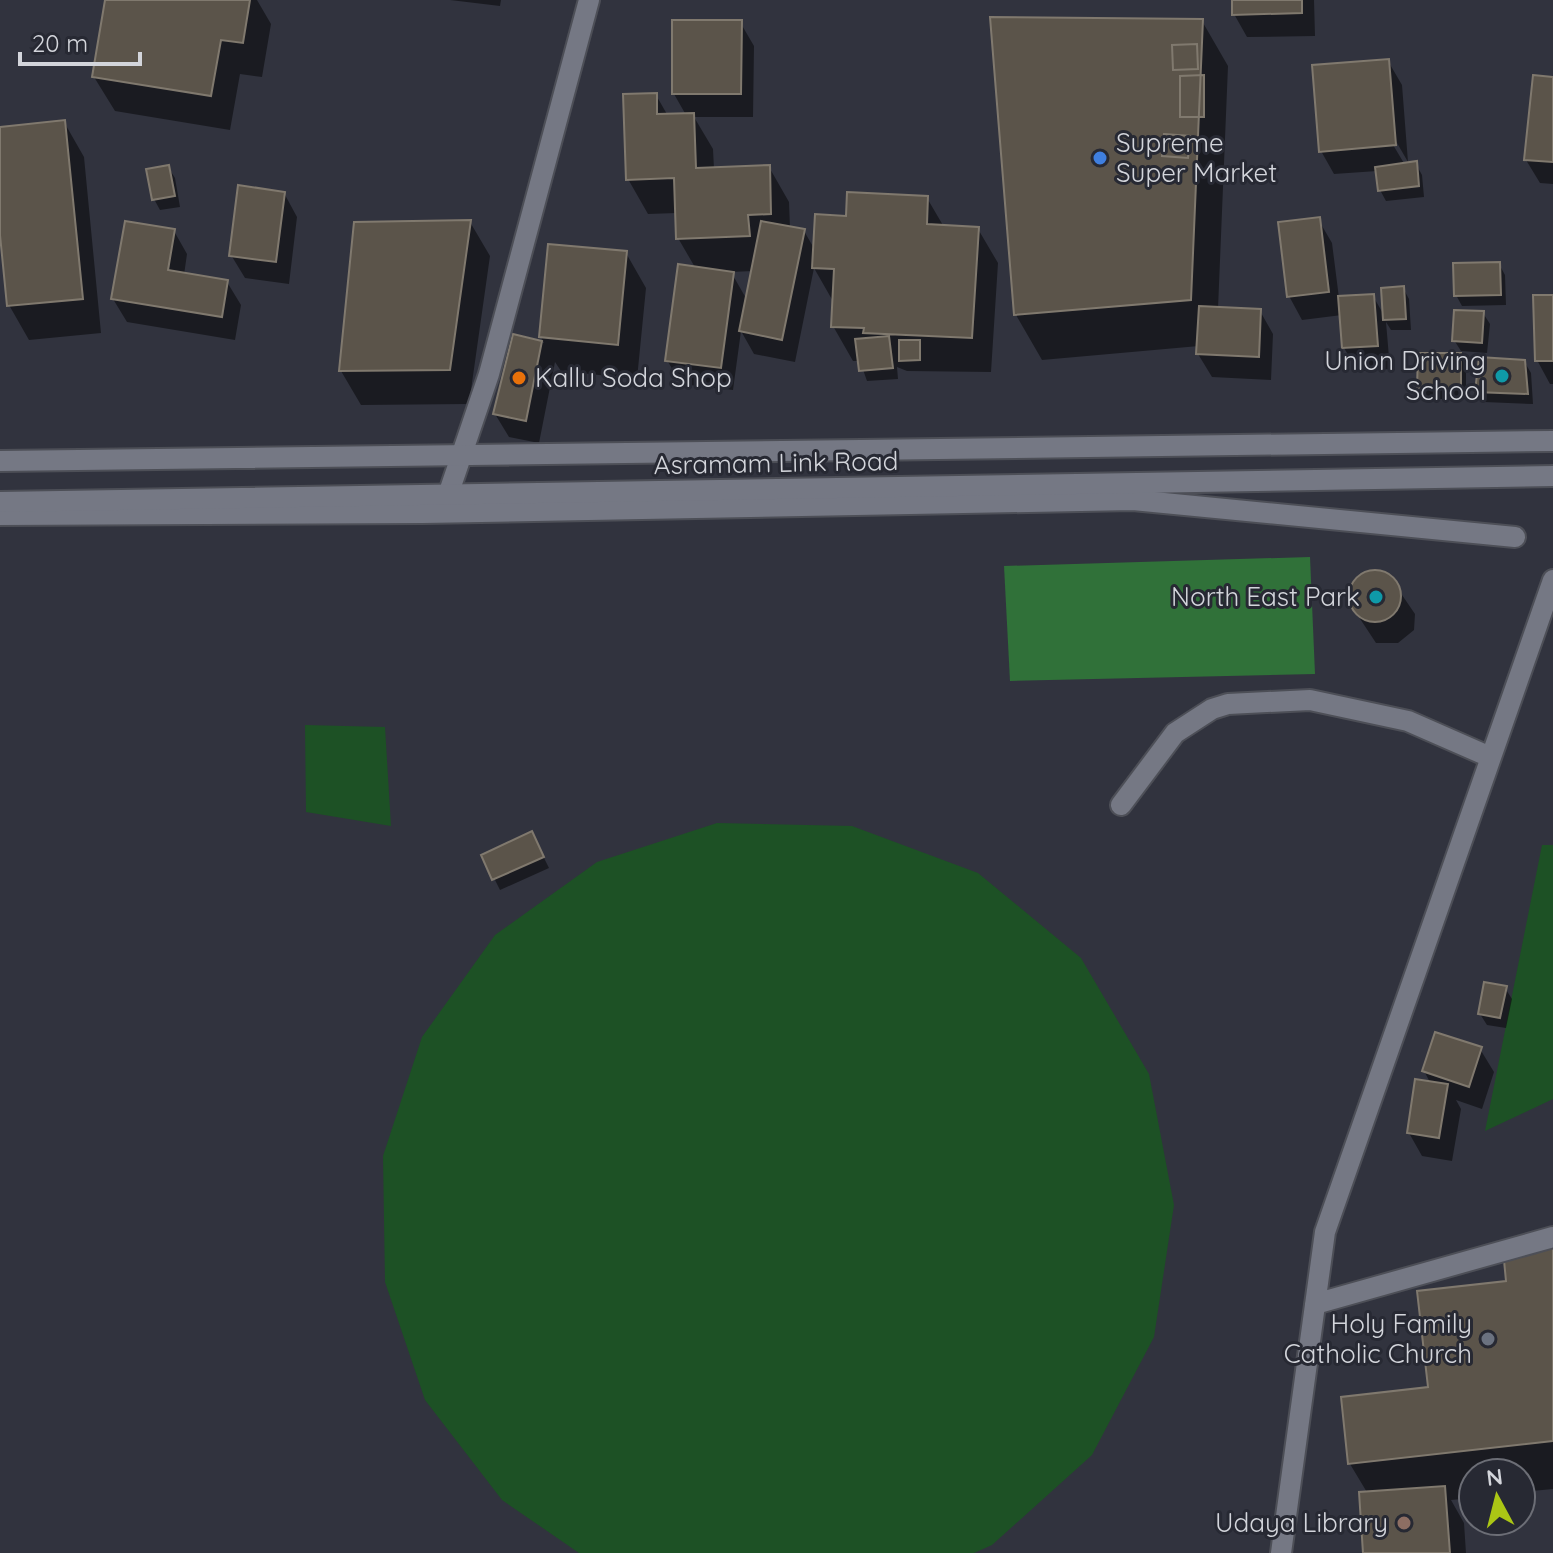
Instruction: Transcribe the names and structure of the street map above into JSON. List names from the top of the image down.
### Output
{
  "streets": {
    "street": ["Asramam Link Road"]
  },
  "places": [
    "Supreme Super Market",
    "Union Driving School",
    "Kallu Soda Shop",
    "North East Park",
    "Holy Family Catholic Church",
    "Udaya Library"
  ],
  "scale_bar": "20 m",
  "north": "top"
}
